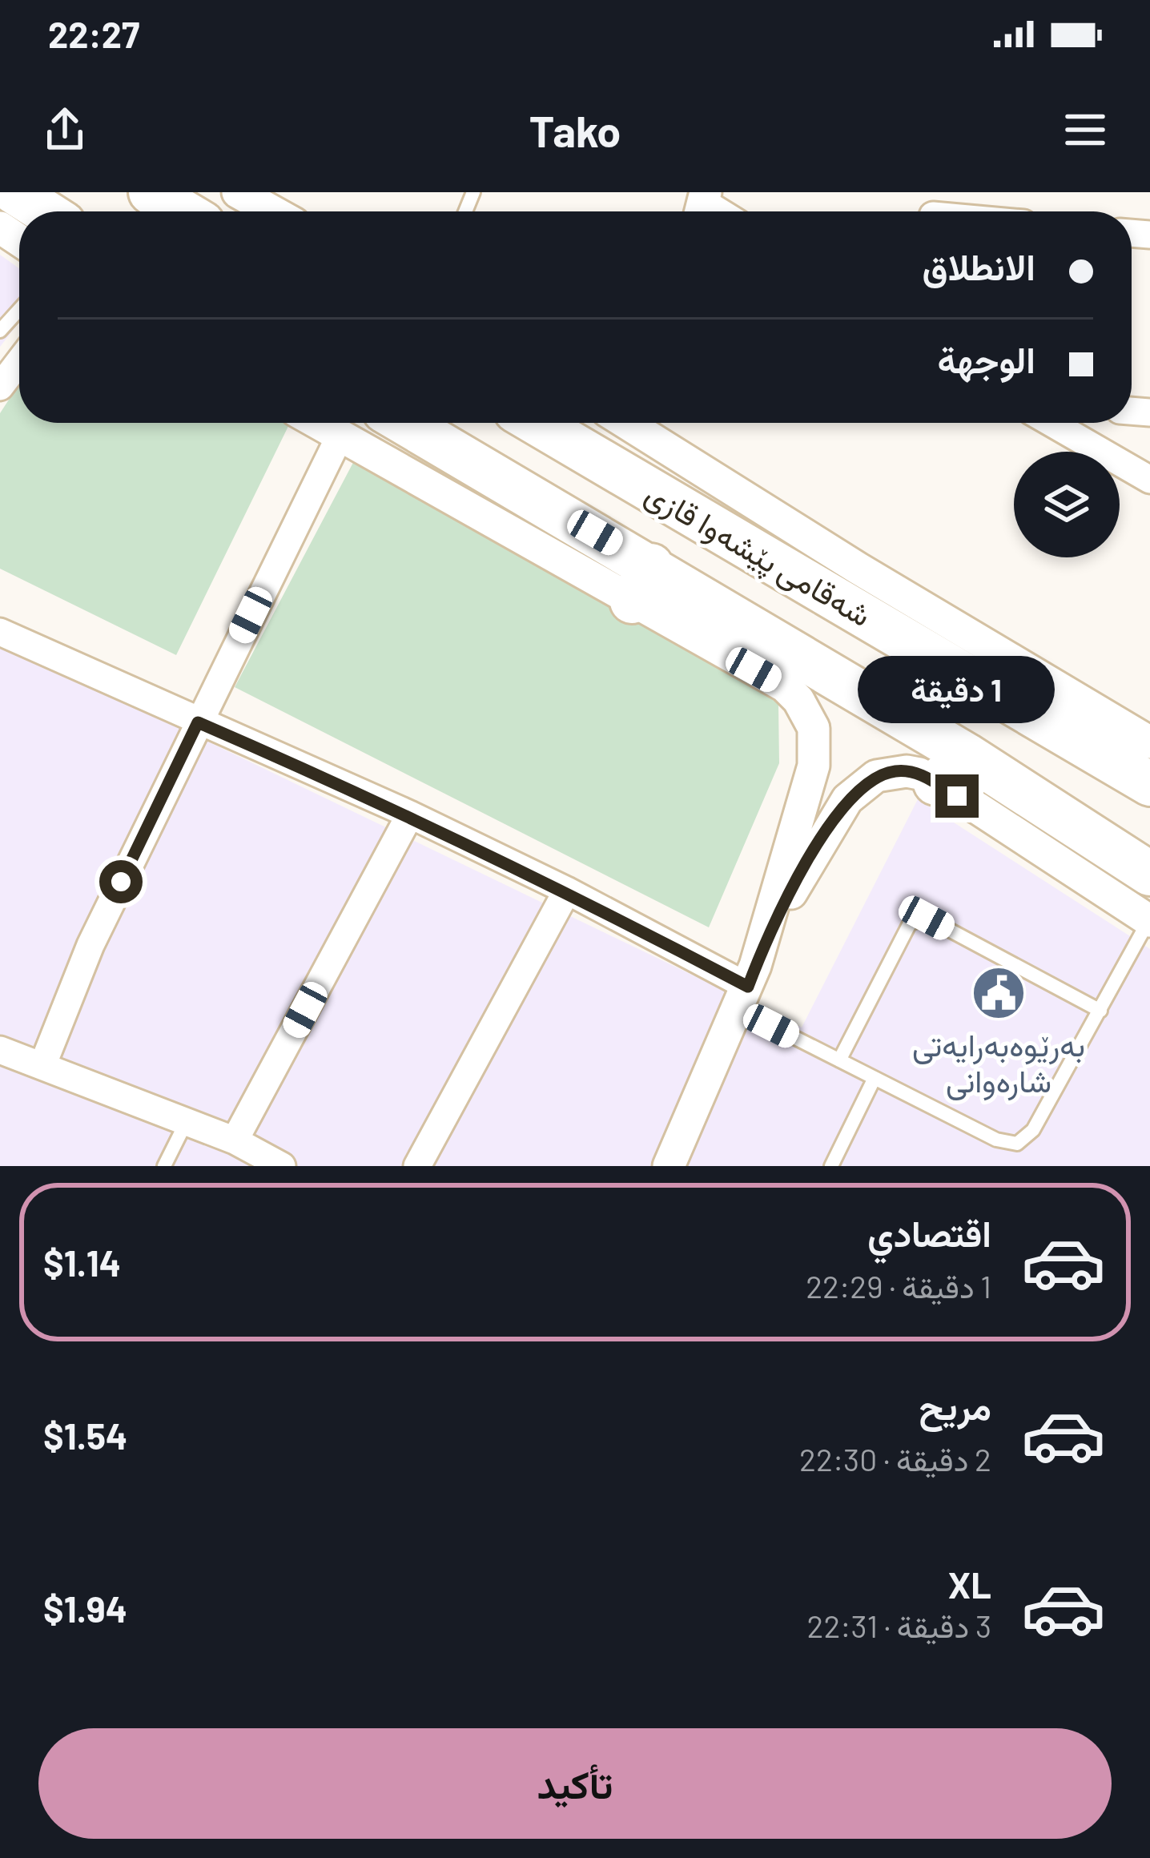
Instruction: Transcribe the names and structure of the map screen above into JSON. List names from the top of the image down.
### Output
{
  "streets": {
    "highway": ["شەقامی پێشەوا قازی"]
  },
  "places": {
    "public building": ["بەرێوەبەرایەتی شارەوانی"]
  },
  "page": {
    "status": "22:27",
    "header": "Tako",
    "banner": ["الانطلاق", "الوجهة"],
    "bubble": "1 دقيقة",
    "list": [
      {
        "name": "اقتصادي",
        "note": "1 دقيقة · 22:29",
        "value": "$1.14"
      },
      {
        "name": "مريح",
        "note": "2 دقيقة · 22:30",
        "value": "$1.54"
      },
      {
        "name": "XL",
        "note": "3 دقيقة · 22:31",
        "value": "$1.94"
      }
    ],
    "buttons": "تأكيد"
  }
}
